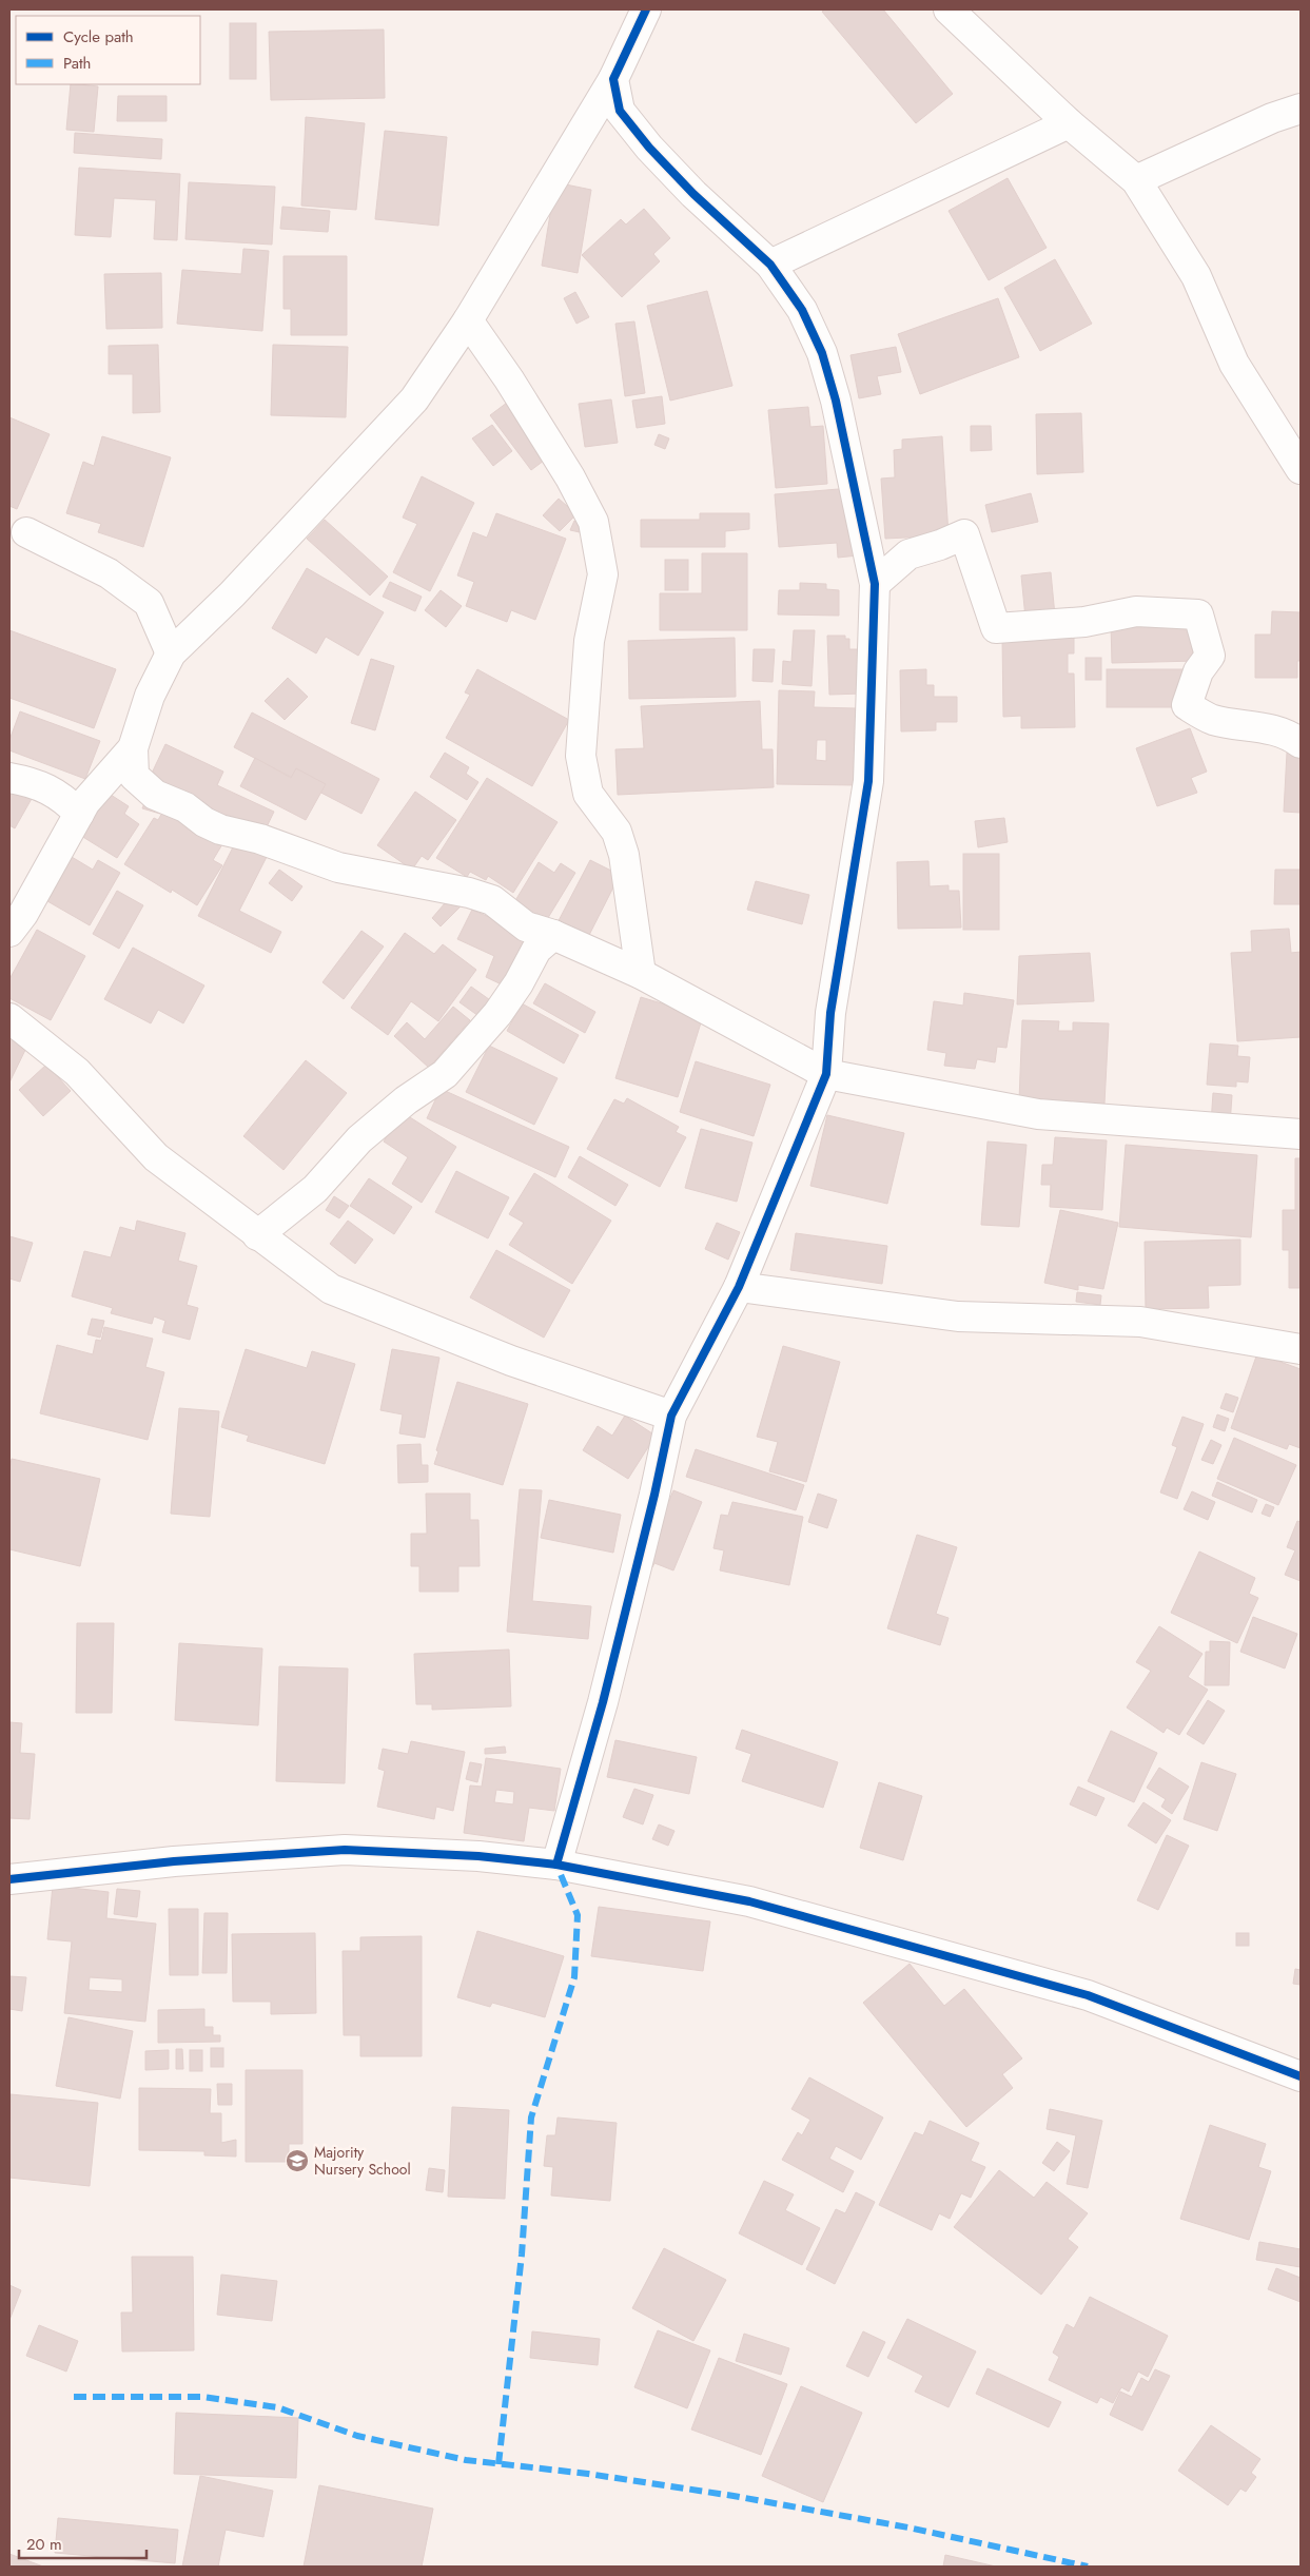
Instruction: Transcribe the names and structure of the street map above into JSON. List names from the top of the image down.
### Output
{
  "places": {
    "school or university": ["Majority Nursery School"]
  },
  "legend": ["Cycle path", "Path"],
  "scale_bar": "20 m"
}
